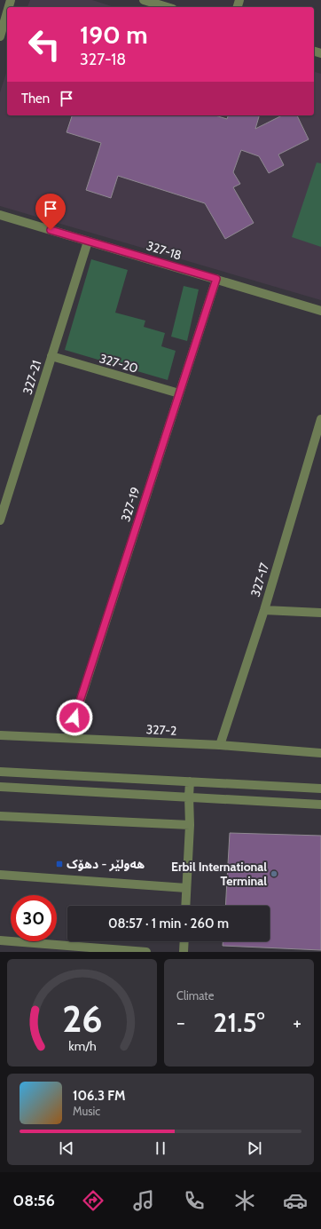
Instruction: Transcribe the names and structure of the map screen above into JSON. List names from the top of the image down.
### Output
{
  "streets": {
    "street": [
      "327-18",
      "327-20",
      "327-21",
      "327-19",
      "327-17",
      "327-2"
    ]
  },
  "crossings": [
    ["327-18", "327-21"],
    ["327-18", "327-19"],
    ["327-20", "327-21"],
    ["327-20", "327-19"],
    ["327-19", "327-2"],
    ["327-17", "327-2"]
  ],
  "places": {
    "transit": ["هەولێر - دهۆک"],
    "other": ["Erbil International Terminal"]
  },
  "page": {
    "turn": ["190 m", "327-18"],
    "then": "Then",
    "limit": "30",
    "trip": "08:57 · 1 min · 260 m",
    "tile": "Climate",
    "heat": ["−", "21.5°", "+"],
    "song": ["106.3 FM", "Music"],
    "tabs": "08:56",
    "gauge": ["26", "km/h"]
  }
}
